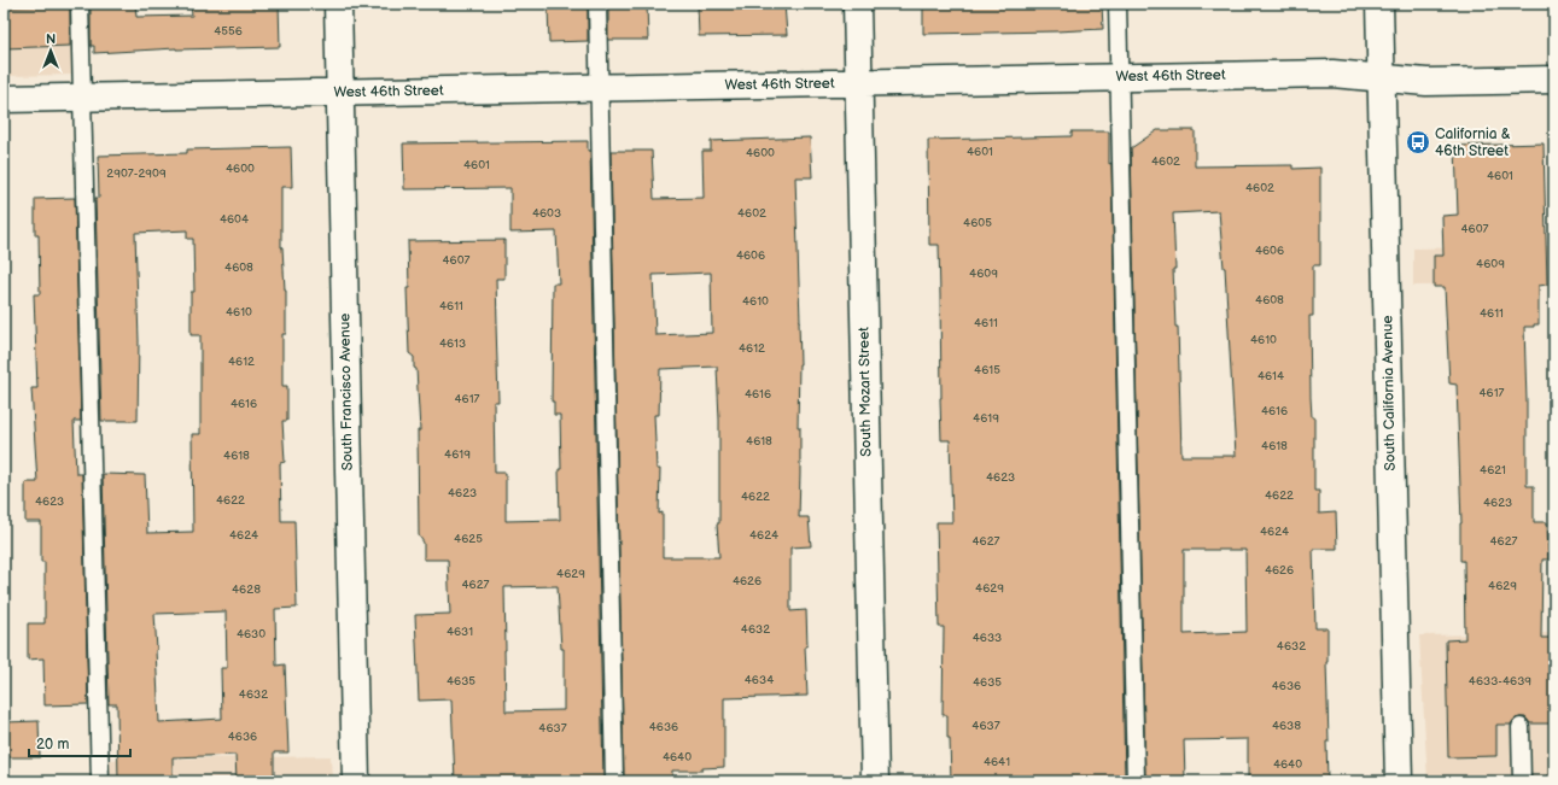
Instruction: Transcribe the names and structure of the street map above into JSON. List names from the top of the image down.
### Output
{
  "streets": {
    "street": [
      "West 46th Street",
      "South Francisco Avenue",
      "South Mozart Street",
      "South California Avenue"
    ]
  },
  "crossings": [
    ["West 46th Street", "South Francisco Avenue"],
    ["West 46th Street", "South Mozart Street"],
    ["West 46th Street", "South California Avenue"]
  ],
  "places": {
    "bus stop": ["California & 46th Street"]
  },
  "house_numbers": [
    "4556",
    "4601",
    "4600",
    "4602",
    "4601",
    "4600",
    "2907-2909",
    "4601",
    "4602",
    "4603",
    "4602",
    "4604",
    "4605",
    "4607",
    "4606",
    "4606",
    "4607",
    "4609",
    "4608",
    "4609",
    "4608",
    "4610",
    "4611",
    "4610",
    "4611",
    "4611",
    "4610",
    "4613",
    "4612",
    "4612",
    "4615",
    "4614",
    "4617",
    "4616",
    "4617",
    "4616",
    "4616",
    "4619",
    "4618",
    "4618",
    "4619",
    "4618",
    "4621",
    "4623",
    "4623",
    "4622",
    "4622",
    "4622",
    "4623",
    "4623",
    "4624",
    "4624",
    "4624",
    "4625",
    "4627",
    "4627",
    "4626",
    "4629",
    "4626",
    "4627",
    "4629",
    "4629",
    "4628",
    "4632",
    "4631",
    "4630",
    "4633",
    "4632",
    "4634",
    "4635",
    "4633-4639",
    "4635",
    "4636",
    "4632",
    "4637",
    "4638",
    "4636",
    "4637",
    "4636",
    "4640",
    "4641",
    "4640"
  ],
  "scale_bar": "20 m",
  "north": "top"
}
